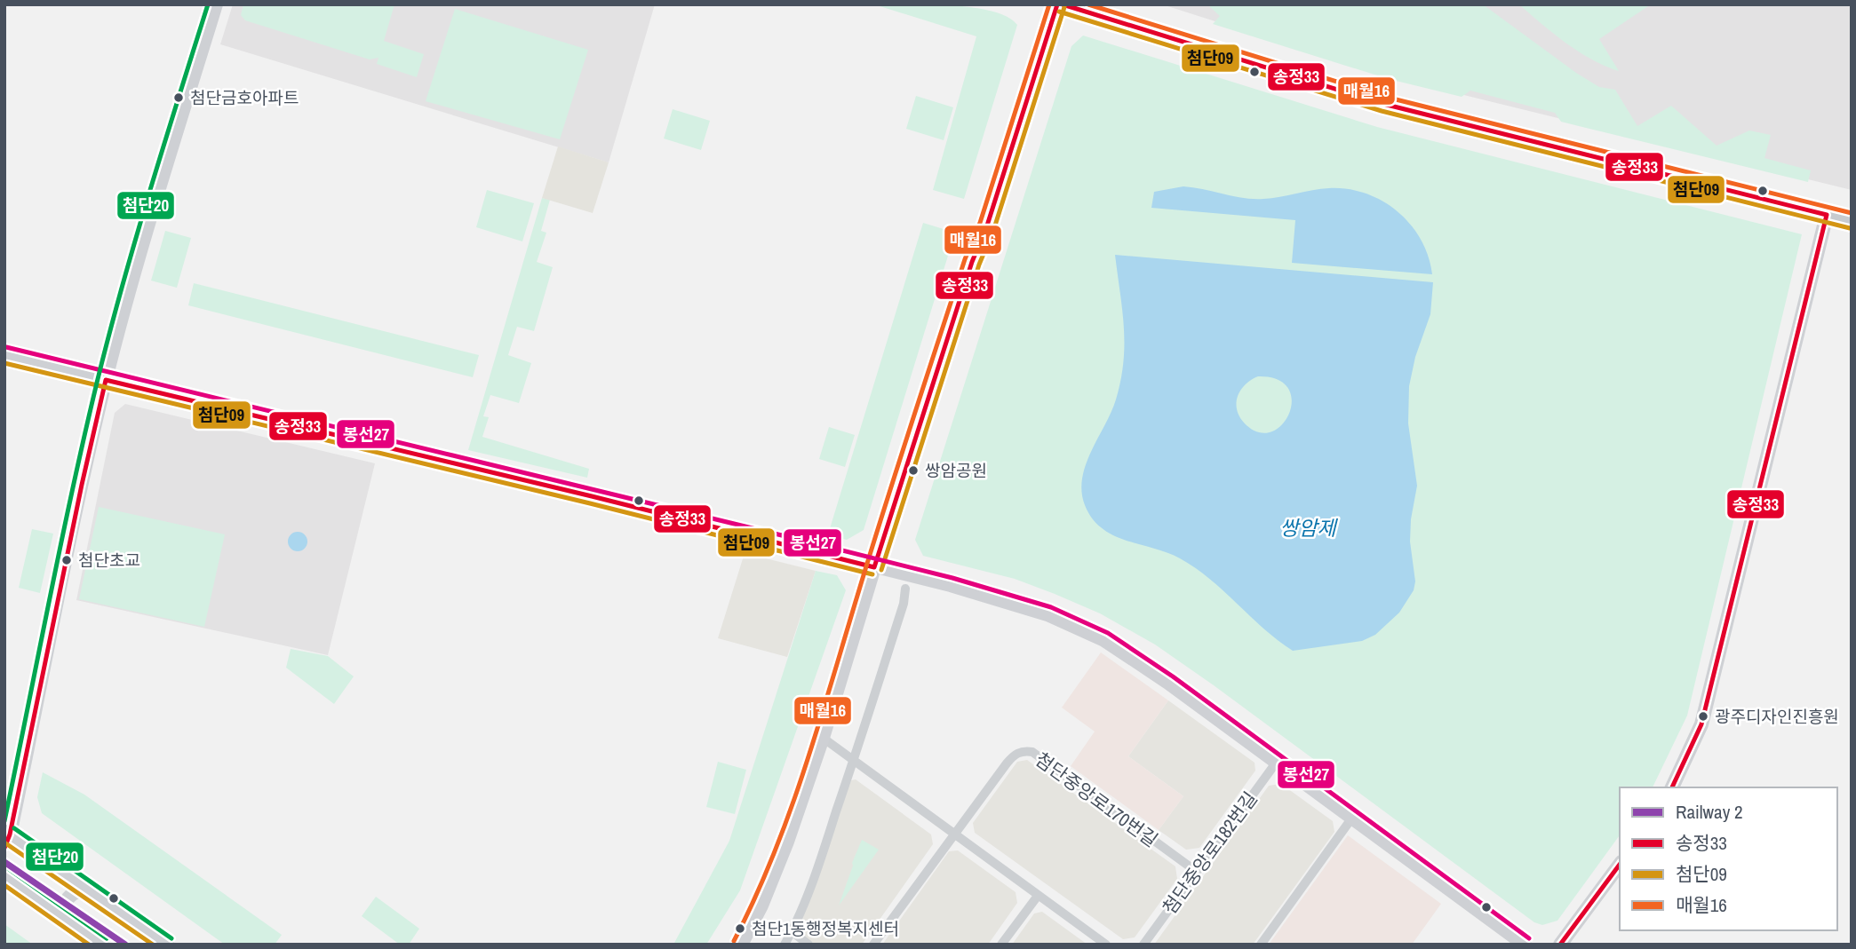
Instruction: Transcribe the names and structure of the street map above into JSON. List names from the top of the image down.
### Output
{
  "streets": {
    "street": ["첨단중앙로170번길", "첨단중앙로182번길"]
  },
  "crossings": [
    ["첨단중앙로170번길", "첨단중앙로182번길"]
  ],
  "water": ["쌍암제"],
  "places": [
    "첨단금호아파트",
    "쌍암공원",
    "첨단초교",
    "광주디자인진흥원",
    "첨단1동행정복지센터"
  ],
  "lines": [
    "transit line 송정33",
    "transit line 매월16",
    "transit line 첨단20",
    "transit line 첨단09",
    "transit line 봉선27",
    "rail line 2"
  ],
  "legend": [
    "Railway 2",
    "송정33",
    "첨단09",
    "매월16"
  ]
}
